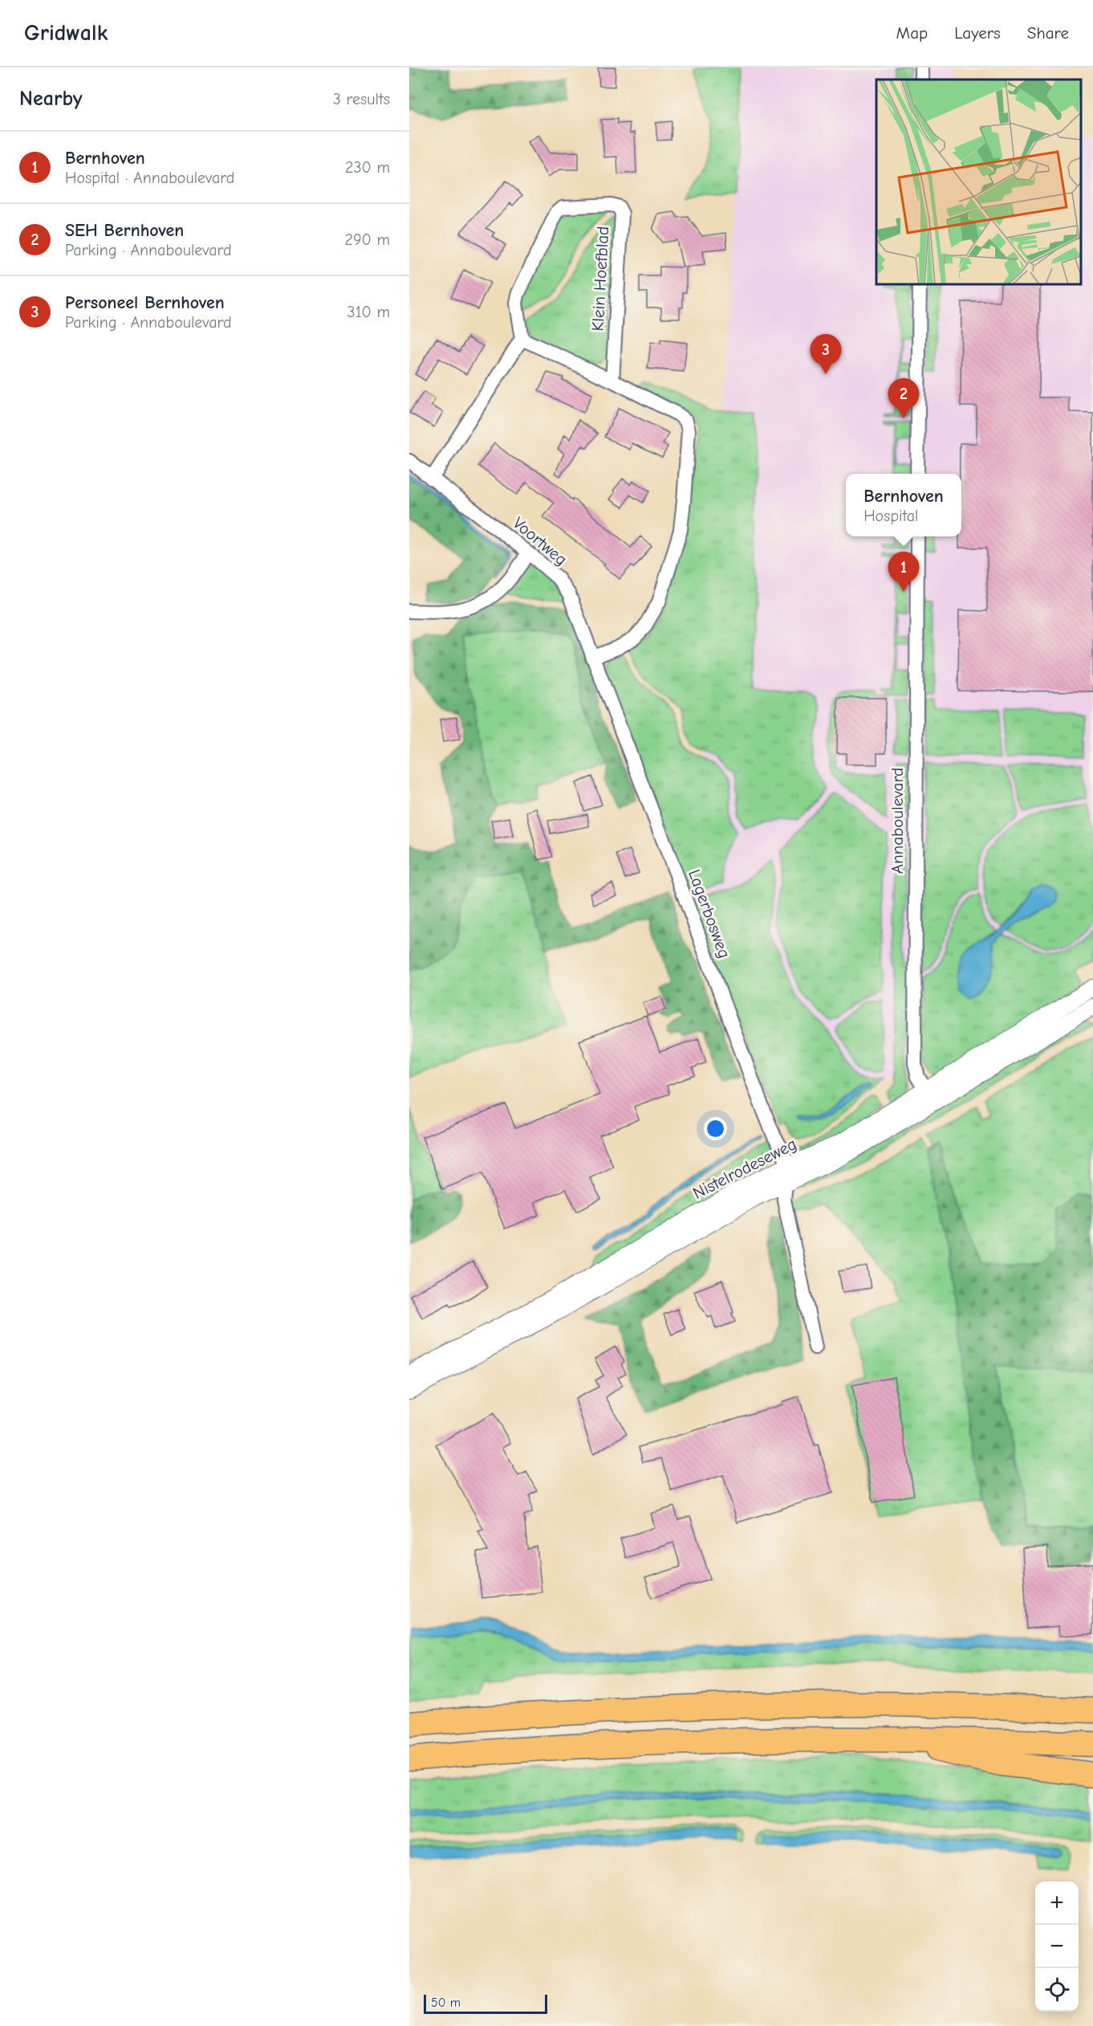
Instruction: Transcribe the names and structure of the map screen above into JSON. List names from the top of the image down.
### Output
{
  "streets": {
    "street": [
      "Klein Hoefblad",
      "Voortweg",
      "Annaboulevard",
      "Lagerbosweg",
      "Nistelrodeseweg"
    ]
  },
  "crossings": [
    ["Voortweg", "Lagerbosweg"],
    ["Annaboulevard", "Nistelrodeseweg"],
    ["Lagerbosweg", "Nistelrodeseweg"]
  ],
  "scale_bar": "50 m",
  "page": {
    "header": "Gridwalk",
    "nav": ["Map", "Layers", "Share"],
    "heading": ["Nearby", "3 results"],
    "list": [
      {
        "mark": "1",
        "name": "Bernhoven",
        "note": "Hospital · Annaboulevard",
        "value": "230 m"
      },
      {
        "mark": "2",
        "name": "SEH Bernhoven",
        "note": "Parking · Annaboulevard",
        "value": "290 m"
      },
      {
        "mark": "3",
        "name": "Personeel Bernhoven",
        "note": "Parking · Annaboulevard",
        "value": "310 m"
      }
    ],
    "pins": ["3", "2", "1"],
    "popup": ["Bernhoven", "Hospital"],
    "map_buttons": ["+", "−"],
    "scale": "50 m"
  }
}
